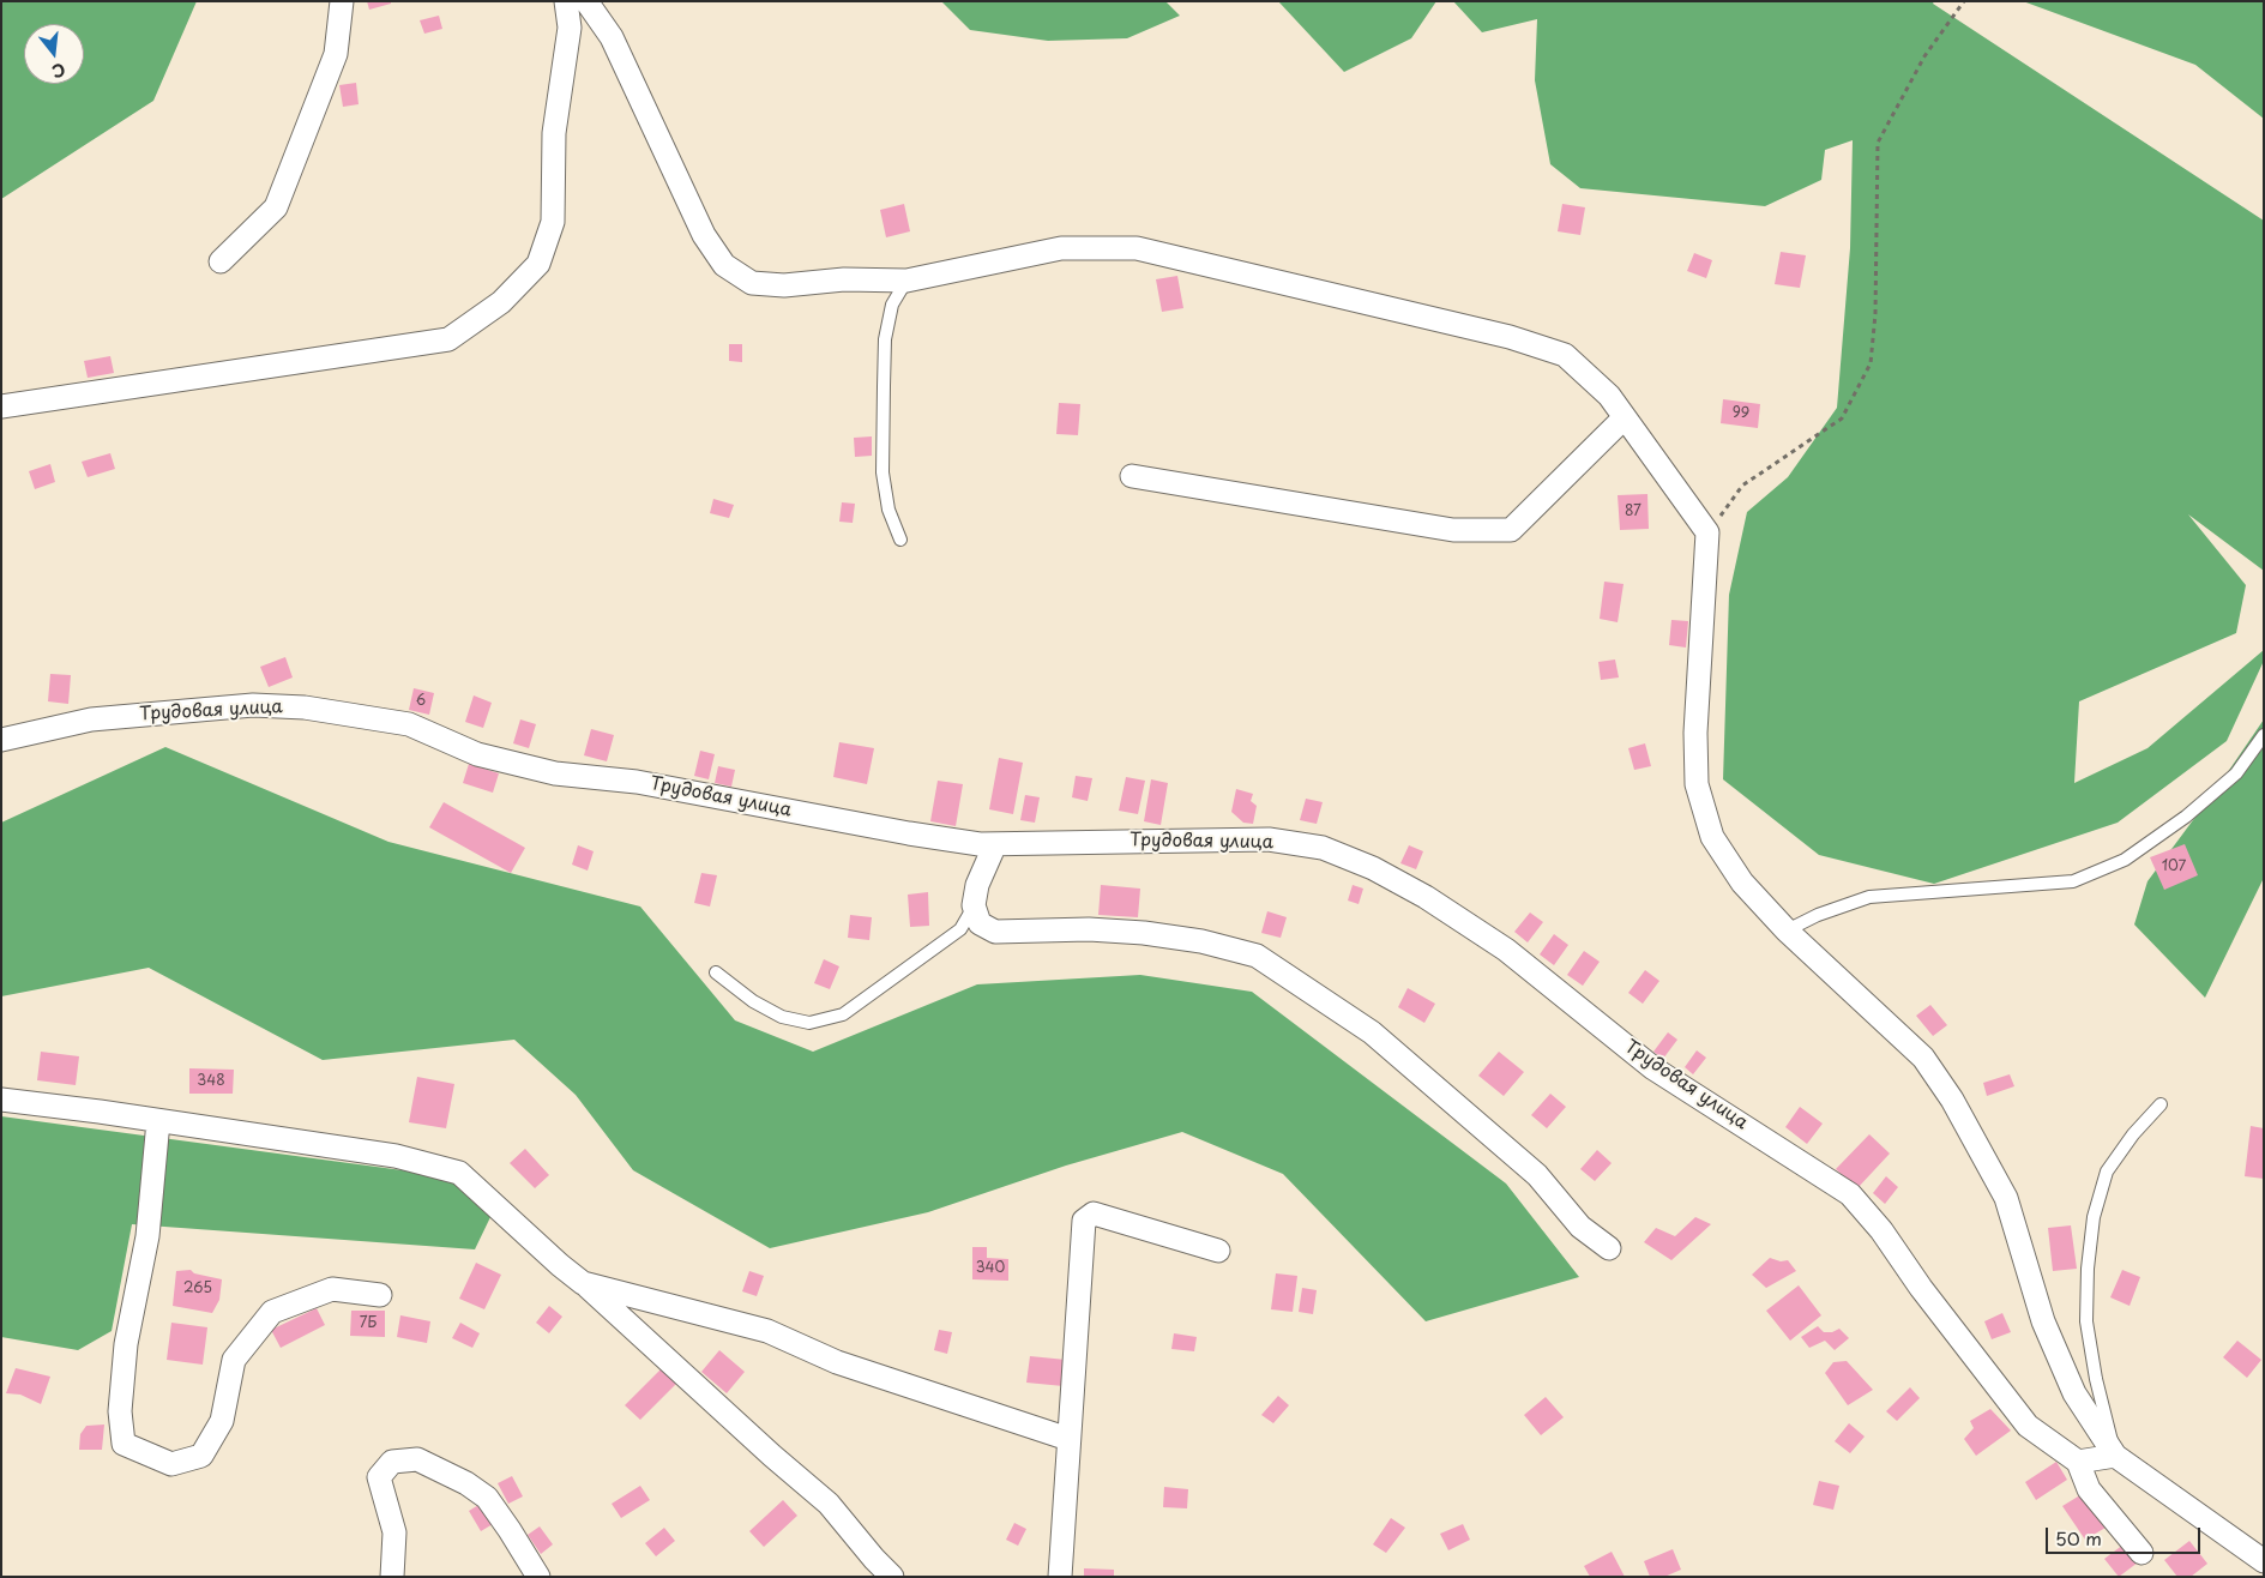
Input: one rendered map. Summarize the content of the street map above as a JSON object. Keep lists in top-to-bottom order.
{
  "streets": {
    "street": ["Трудовая улица"]
  },
  "house_numbers": [
    "99",
    "87",
    "6",
    "107",
    "348",
    "340",
    "265",
    "7Б"
  ],
  "scale_bar": "50 m",
  "north": "bottom"
}
